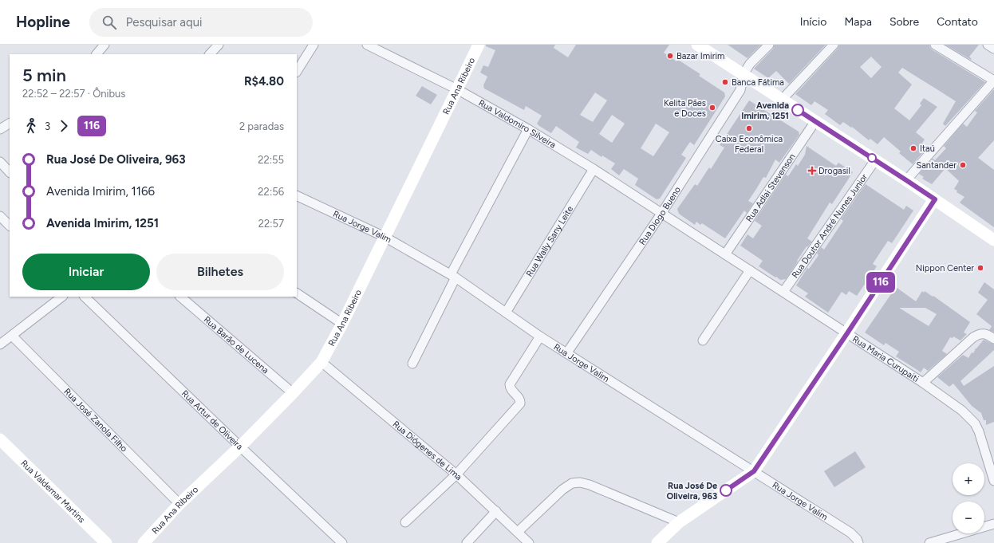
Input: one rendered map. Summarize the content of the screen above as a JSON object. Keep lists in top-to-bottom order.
{
  "streets": {
    "street": [
      "Rua Ana Ribeiro",
      "Rua Valdomiro Silveira",
      "Rua Adlai Stevenson",
      "Rua Diogo Bueno",
      "Rua Doutor André Nunes Junior",
      "Rua Jorge Valim",
      "Rua Wally Sany Leite",
      "Rua Barão de Lucena",
      "Rua Maria Curupaiti",
      "Rua José Zanola Filho",
      "Rua Artur de Oliveira",
      "Rua Diógenes de Lima",
      "Rua Valdemar Martins"
    ]
  },
  "crossings": [
    ["Rua Ana Ribeiro", "Rua Valdomiro Silveira"],
    ["Rua Ana Ribeiro", "Rua Jorge Valim"],
    ["Rua Ana Ribeiro", "Rua Barão de Lucena"],
    ["Rua Ana Ribeiro", "Rua José Zanola Filho"],
    ["Rua Ana Ribeiro", "Rua Artur de Oliveira"],
    ["Rua Ana Ribeiro", "Rua Diógenes de Lima"],
    ["Rua Valdomiro Silveira", "Rua Diogo Bueno"],
    ["Rua Valdomiro Silveira", "Rua Wally Sany Leite"],
    ["Rua Valdomiro Silveira", "Rua Maria Curupaiti"],
    ["Rua Adlai Stevenson", "Rua Maria Curupaiti"],
    ["Rua Diogo Bueno", "Rua Jorge Valim"],
    ["Rua Diogo Bueno", "Rua Maria Curupaiti"],
    ["Rua Doutor André Nunes Junior", "Rua Maria Curupaiti"],
    ["Rua Jorge Valim", "Rua Wally Sany Leite"]
  ],
  "places": {
    "other": [
      "Bazar Imirim",
      "Banca Fátima",
      "Kelita Pães e Doces",
      "Avenida Imirim, 1251",
      "Caixa Econômica Federal",
      "Itaú",
      "Santander",
      "Nippon Center",
      "Rua José De Oliveira, 963"
    ],
    "health": ["Drogasil"]
  },
  "lines": ["bus line 116"],
  "page": {
    "header": "Hopline",
    "search": "Pesquisar aqui",
    "nav": [
      "Início",
      "Mapa",
      "Sobre",
      "Contato"
    ],
    "on_map": "116",
    "heading": ["5 min", "22:52 – 22:57 · Ônibus", "R$4.80"],
    "legs": ["3", "116", "2 paradas"],
    "list": [
      {
        "name": "Rua José De Oliveira, 963",
        "value": "22:55"
      },
      {
        "name": "Avenida Imirim, 1166",
        "value": "22:56"
      },
      {
        "name": "Avenida Imirim, 1251",
        "value": "22:57"
      }
    ],
    "buttons": ["Iniciar", "Bilhetes"],
    "map_buttons": ["+", "−"]
  }
}
